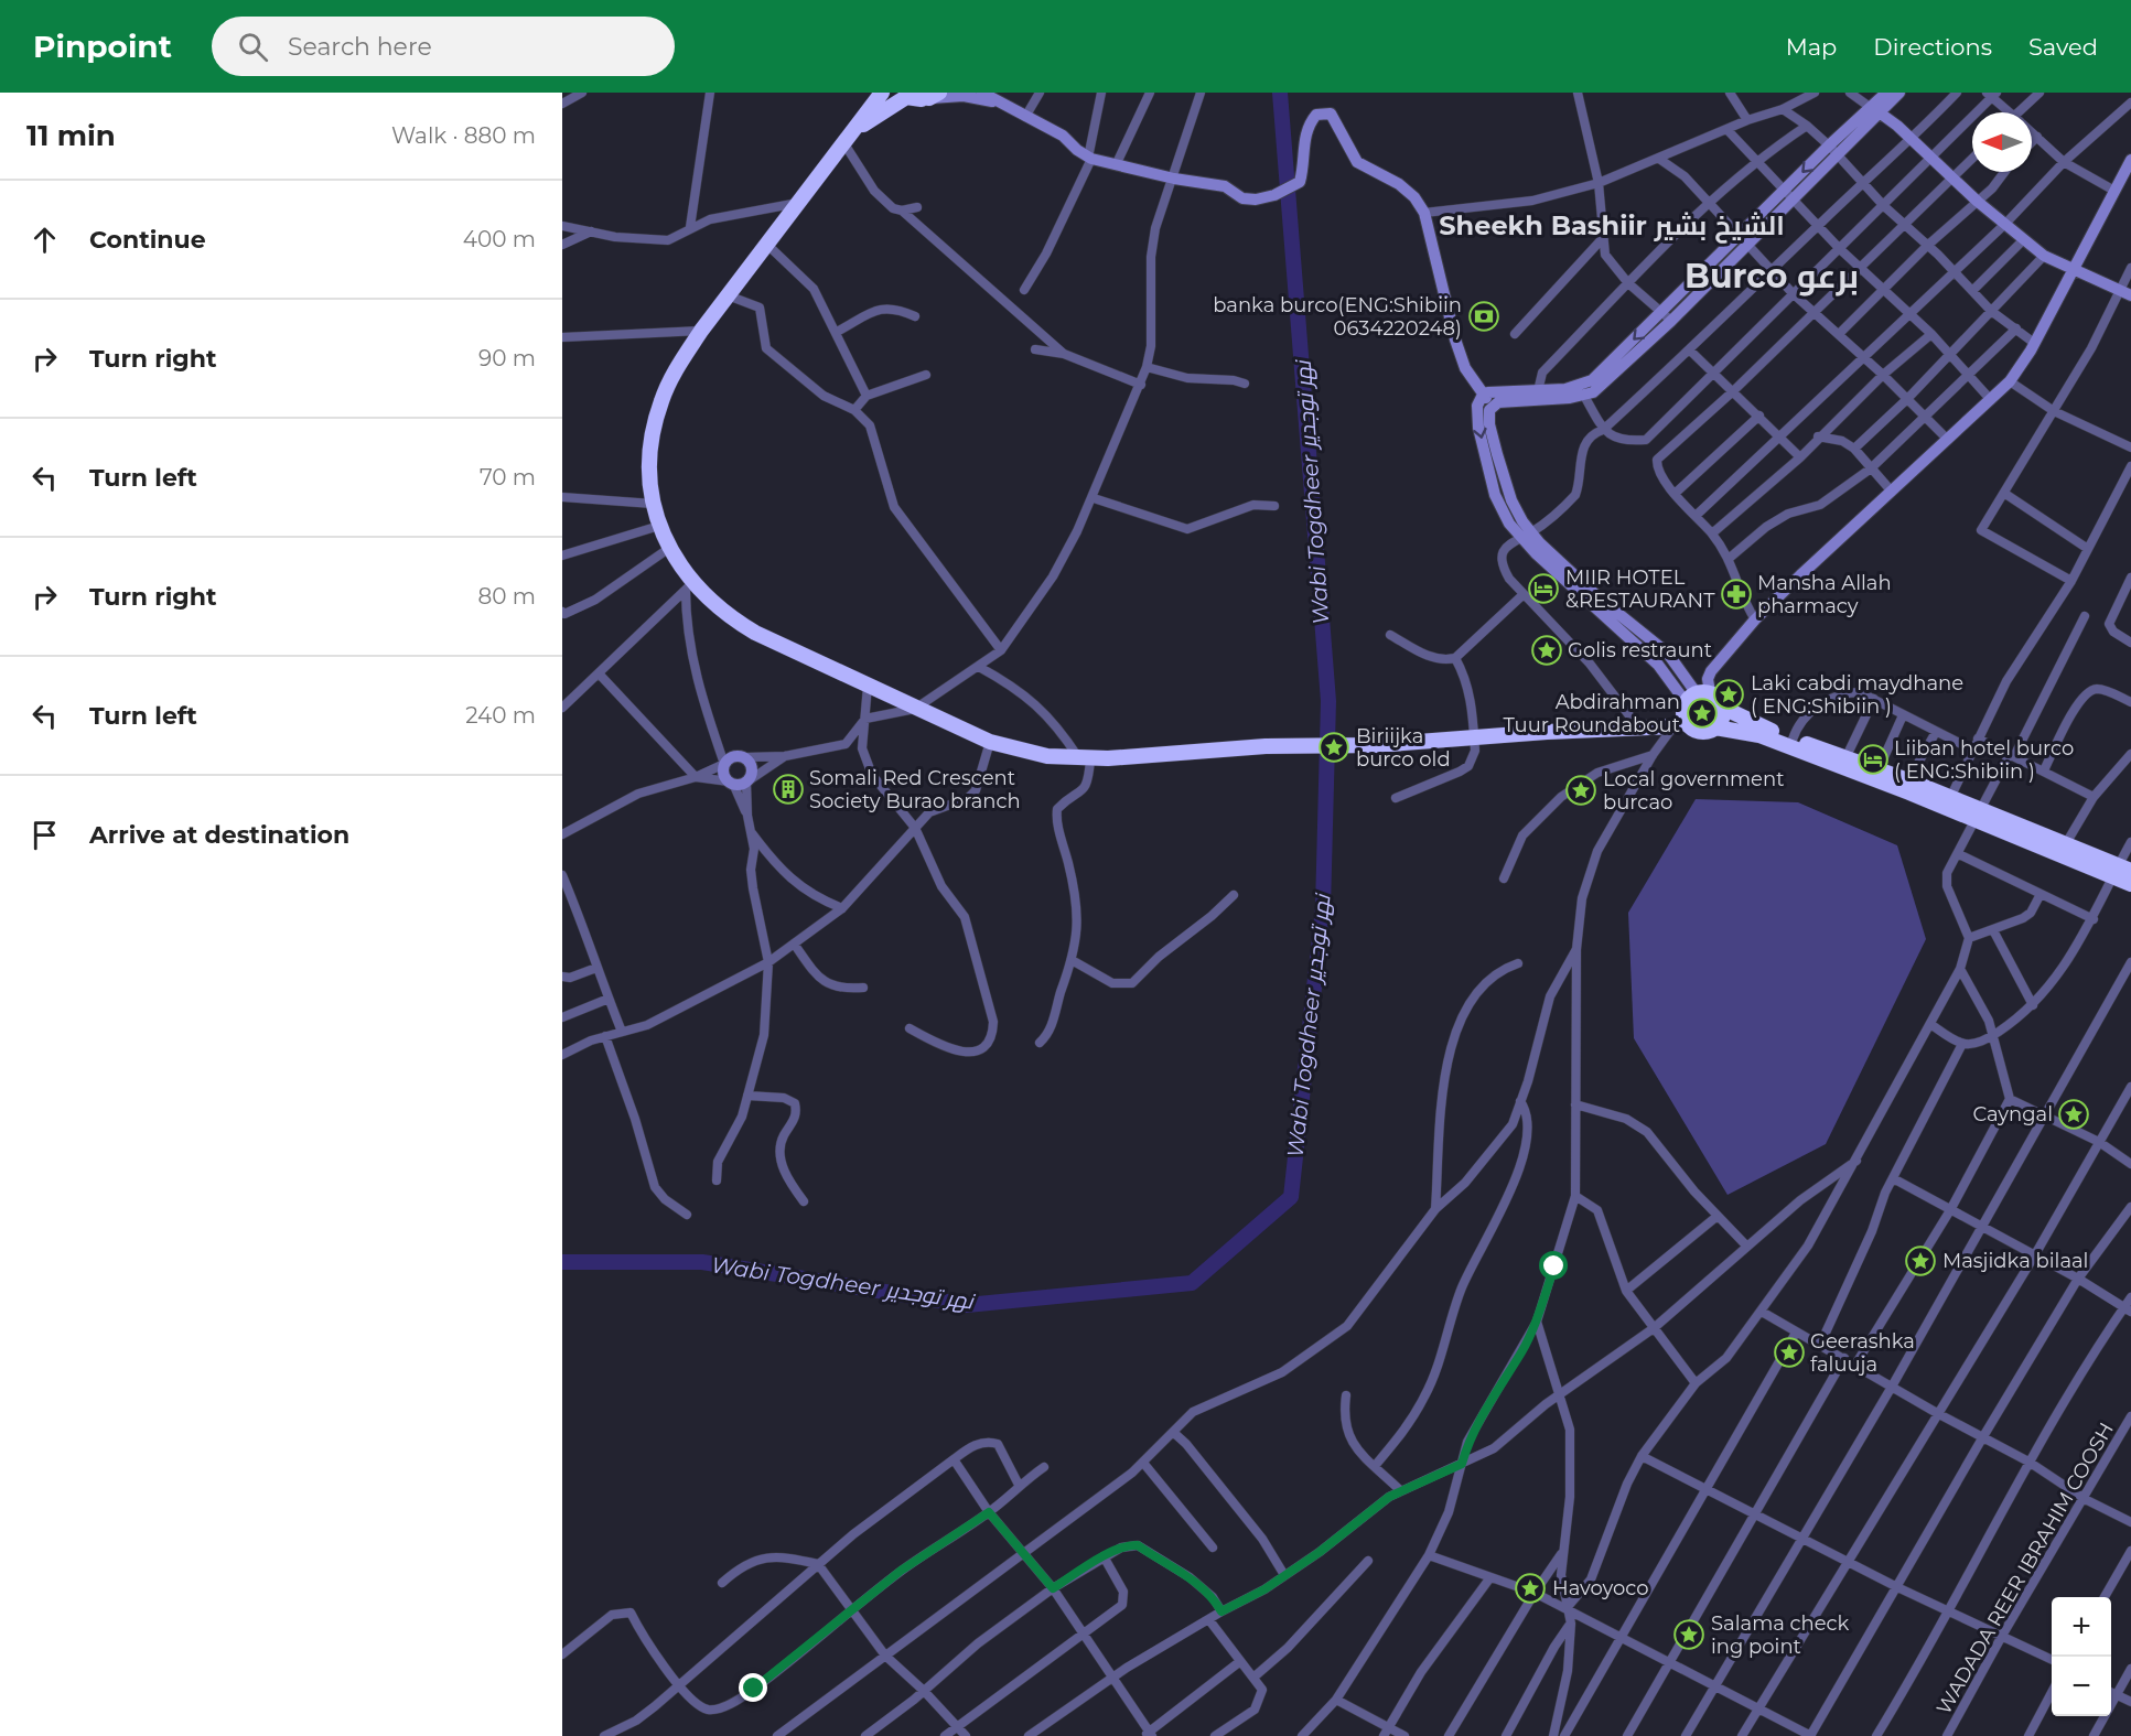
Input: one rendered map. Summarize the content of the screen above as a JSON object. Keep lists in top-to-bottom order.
{
  "streets": {
    "street": ["WADADA REER IBRAHIM COOSH"]
  },
  "districts": ["Sheekh Bashiir الشيخ بشير", "Burco برعو"],
  "water": ["Wabi Togdheer نهر توجدير"],
  "places": {
    "bank": ["banka burco(ENG:Shibiin 0634220248)"],
    "hotel": ["MIIR HOTEL &RESTAURANT", "Liiban hotel burco ( ENG:Shibiin )"],
    "pharmacy": ["Mansha Allah pharmacy"],
    "place": [
      "Golis restraunt",
      "Laki cabdi maydhane ( ENG:Shibiin )",
      "Abdirahman Tuur Roundabout",
      "Biriijka burco old",
      "Local government burcao",
      "Cayngal",
      "Masjidka bilaal",
      "Geerashka faluuja",
      "Havoyoco",
      "Salama check ing point"
    ],
    "building": ["Somali Red Crescent Society Burao branch"]
  },
  "north": "left",
  "page": {
    "header": "Pinpoint",
    "search": "Search here",
    "nav": ["Map", "Directions", "Saved"],
    "heading": ["11 min", "Walk · 880 m"],
    "list": [
      ["Continue", "400 m"],
      ["Turn right", "90 m"],
      ["Turn left", "70 m"],
      ["Turn right", "80 m"],
      ["Turn left", "240 m"],
      "Arrive at destination"
    ],
    "map_buttons": ["+", "−"]
  }
}
